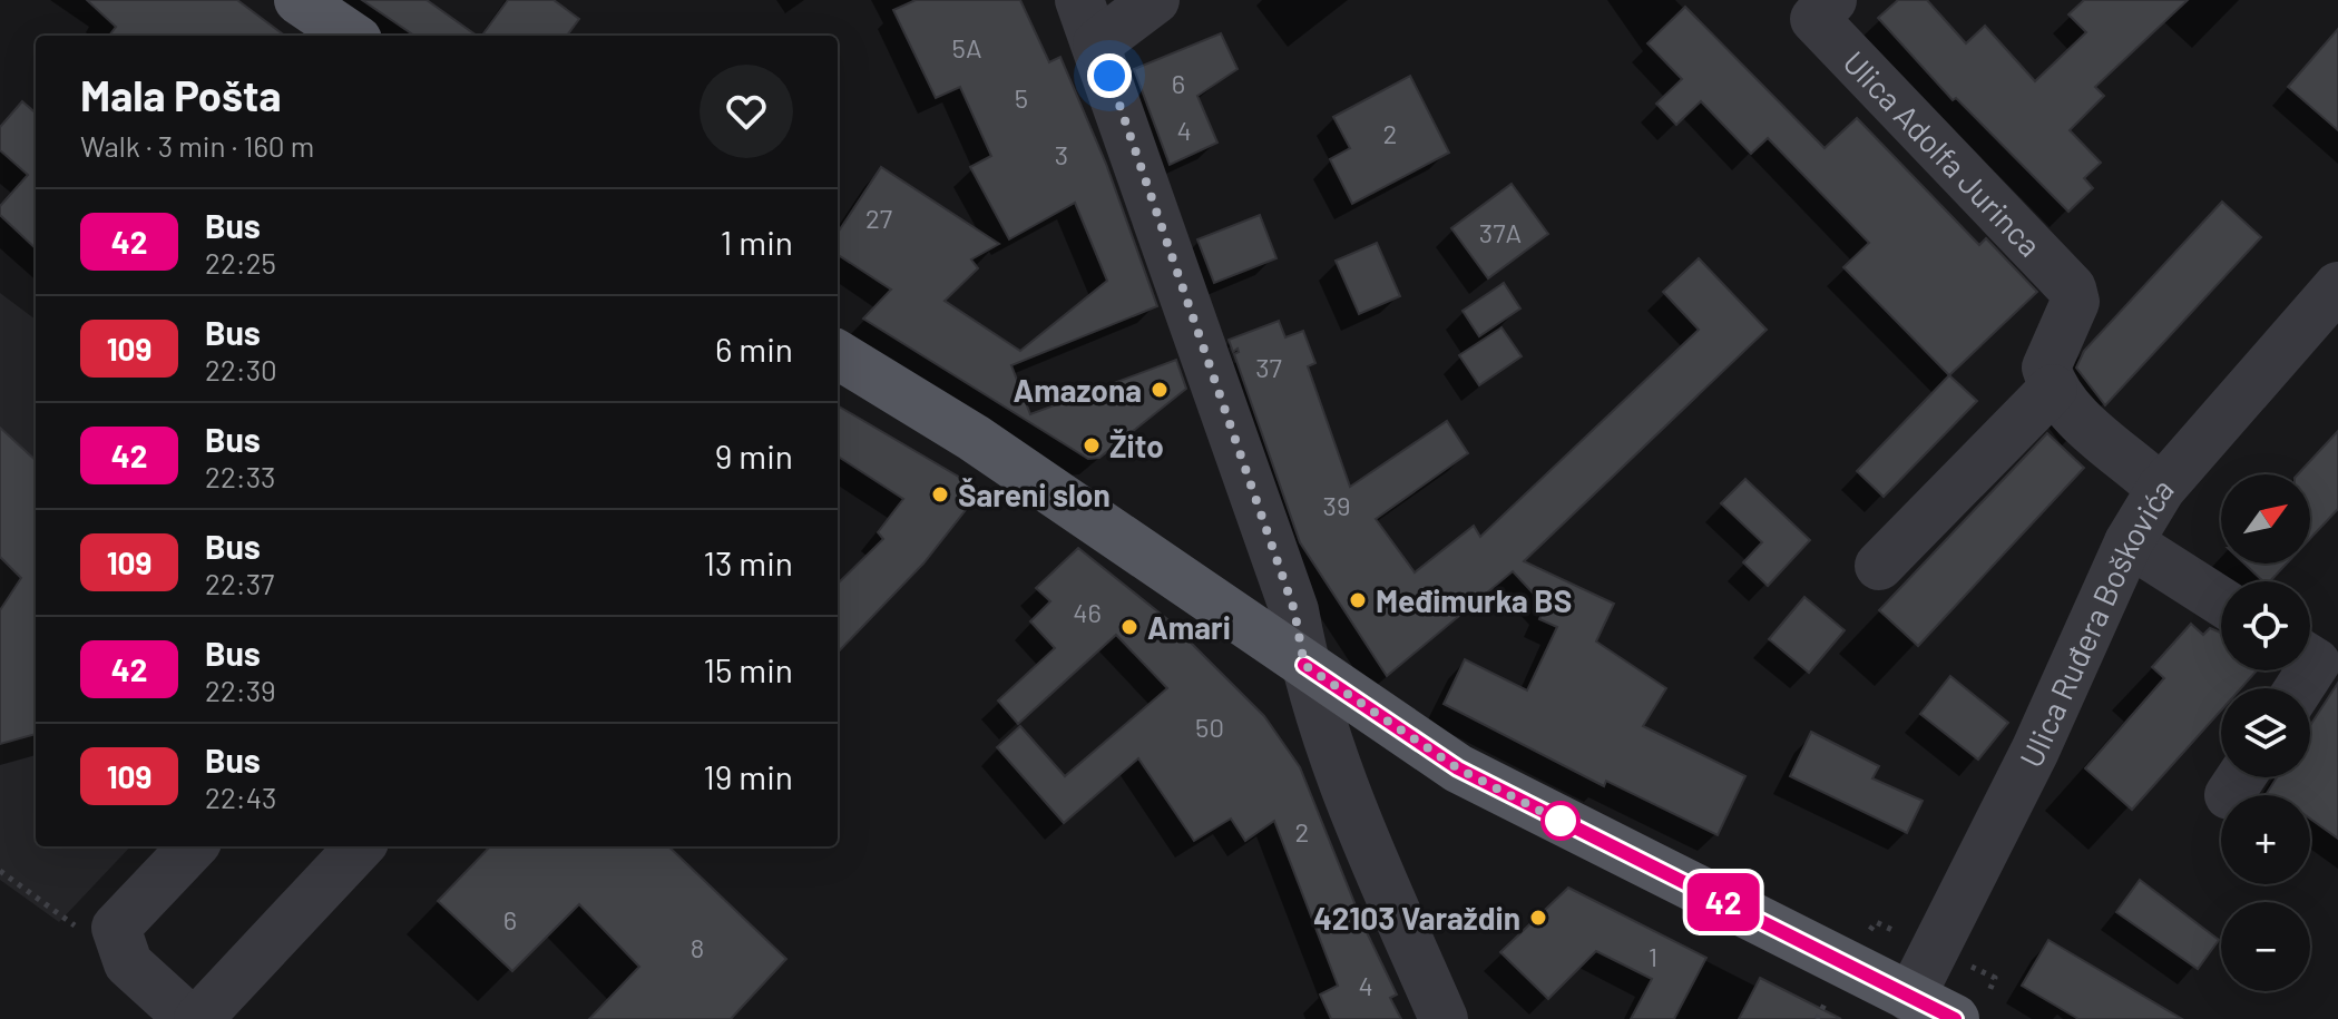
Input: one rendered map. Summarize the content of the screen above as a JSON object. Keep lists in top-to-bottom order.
{
  "streets": {
    "street": ["Ulica Adolfa Jurinca", "Ulica Ruđera Boškovića"]
  },
  "places": [
    "Amazona",
    "Žito",
    "Šareni slon",
    "Međimurka BS",
    "Amari",
    "42103 Varaždin"
  ],
  "lines": ["bus line 42"],
  "house_numbers": [
    "5A",
    "6",
    "5",
    "4",
    "2",
    "3",
    "27",
    "37A",
    "37",
    "39",
    "46",
    "50",
    "2",
    "6",
    "8",
    "1",
    "4"
  ],
  "north": "top right",
  "page": {
    "on_map": "42",
    "heading": ["Mala Pošta", "Walk · 3 min · 160 m"],
    "list": [
      {
        "mark": "42",
        "name": "Bus",
        "note": "22:25",
        "value": "1 min"
      },
      {
        "mark": "109",
        "name": "Bus",
        "note": "22:30",
        "value": "6 min"
      },
      {
        "mark": "42",
        "name": "Bus",
        "note": "22:33",
        "value": "9 min"
      },
      {
        "mark": "109",
        "name": "Bus",
        "note": "22:37",
        "value": "13 min"
      },
      {
        "mark": "42",
        "name": "Bus",
        "note": "22:39",
        "value": "15 min"
      },
      {
        "mark": "109",
        "name": "Bus",
        "note": "22:43",
        "value": "19 min"
      }
    ],
    "map_buttons": ["+", "−"]
  }
}
